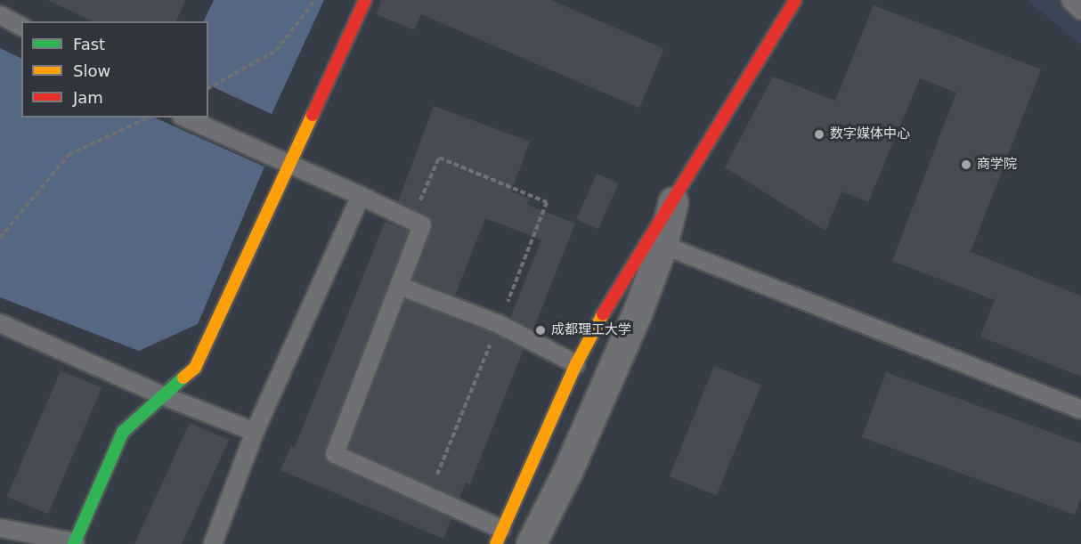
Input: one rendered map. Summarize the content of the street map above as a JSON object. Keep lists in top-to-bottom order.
{
  "places": ["数字媒体中心", "商学院", "成都理工大学"],
  "legend": ["Fast", "Slow", "Jam"]
}
